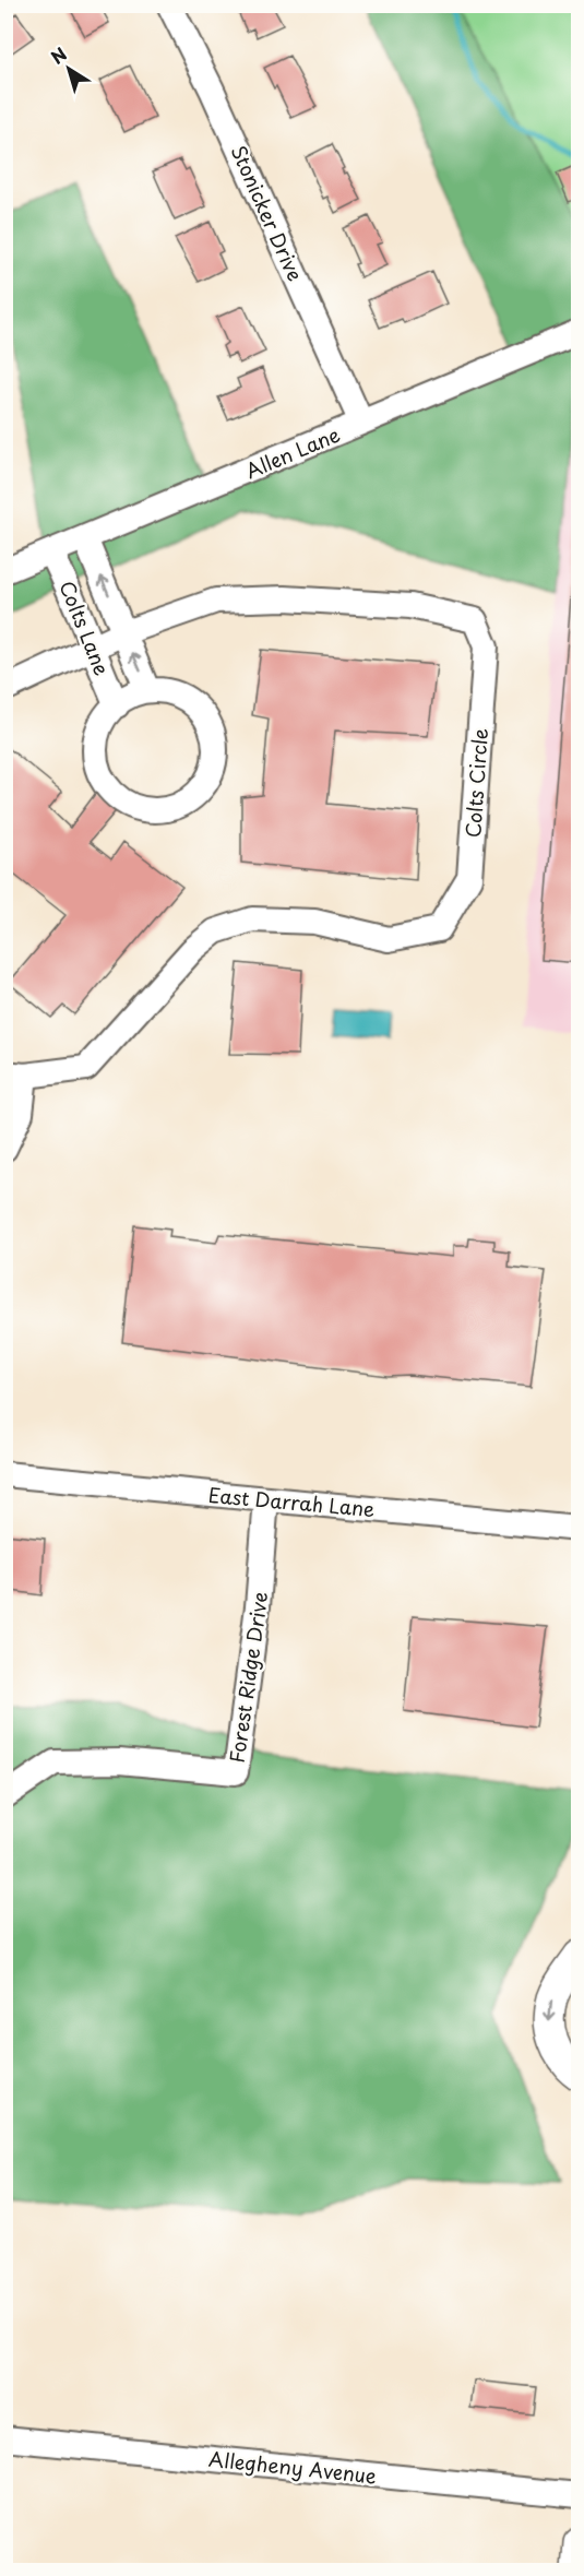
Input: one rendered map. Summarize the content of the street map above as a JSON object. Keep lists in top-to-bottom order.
{
  "streets": {
    "street": [
      "Stonicker Drive",
      "Allen Lane",
      "Colts Lane",
      "Colts Circle",
      "East Darrah Lane",
      "Forest Ridge Drive",
      "Allegheny Avenue"
    ]
  },
  "crossings": [
    ["Stonicker Drive", "Allen Lane"],
    ["Allen Lane", "Colts Lane"],
    ["Colts Lane", "Colts Circle"],
    ["East Darrah Lane", "Forest Ridge Drive"]
  ],
  "north": "top left"
}
